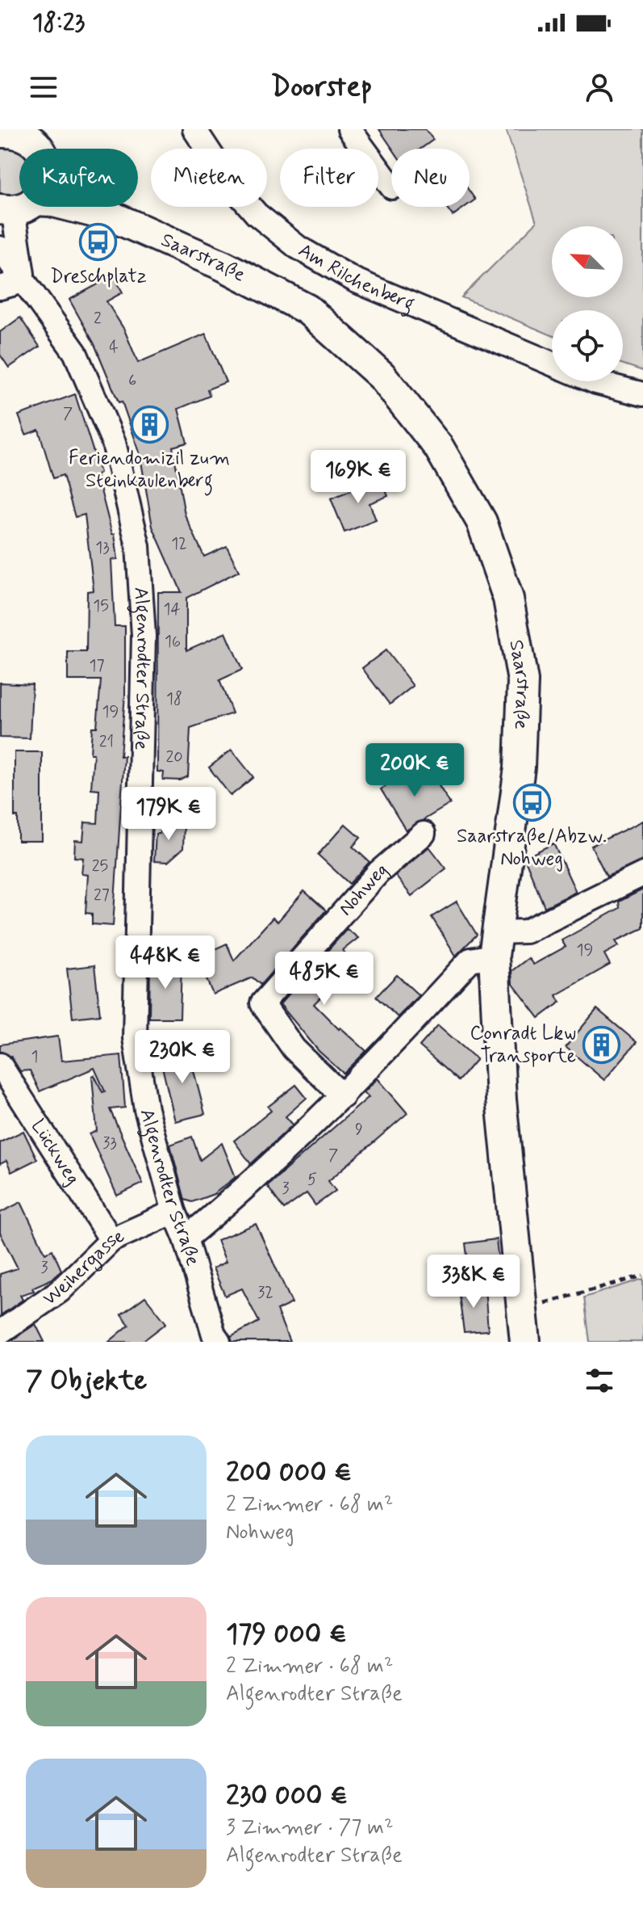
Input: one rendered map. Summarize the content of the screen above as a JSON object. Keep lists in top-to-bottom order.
{
  "streets": {
    "street": [
      "Saarstraße",
      "Am Rilchenberg",
      "Algenrodter Straße",
      "Nohweg",
      "Lückweg",
      "Weihergasse"
    ]
  },
  "crossings": [
    ["Saarstraße", "Algenrodter Straße"],
    ["Algenrodter Straße", "Weihergasse"],
    ["Lückweg", "Weihergasse"]
  ],
  "places": {
    "bus stop": ["Dreschplatz", "Saarstraße/Abzw. Nohweg"],
    "building": ["Feriendomizil zum Steinkaulenberg", "Conradt Lkw Transporte"]
  },
  "house_numbers": [
    "2",
    "4",
    "6",
    "7",
    "12",
    "13",
    "15",
    "14",
    "16",
    "17",
    "18",
    "19",
    "21",
    "20",
    "25",
    "27",
    "19",
    "1",
    "9",
    "33",
    "7",
    "5",
    "3",
    "3",
    "32"
  ],
  "north": "top left",
  "page": {
    "status": "18:23",
    "header": "Doorstep",
    "chip": [
      "Kaufen",
      "Mieten",
      "Filter",
      "Neu"
    ],
    "price": [
      "169K €",
      "200K €",
      "179K €",
      "448K €",
      "485K €",
      "230K €",
      "338K €"
    ],
    "heading": "7 Objekte",
    "list": [
      {
        "name": "200 000 €",
        "note": "2 Zimmer · 68 m² · Nohweg"
      },
      {
        "name": "179 000 €",
        "note": "2 Zimmer · 68 m² · Algenrodter Straße"
      },
      {
        "name": "230 000 €",
        "note": "3 Zimmer · 77 m² · Algenrodter Straße"
      }
    ]
  }
}
